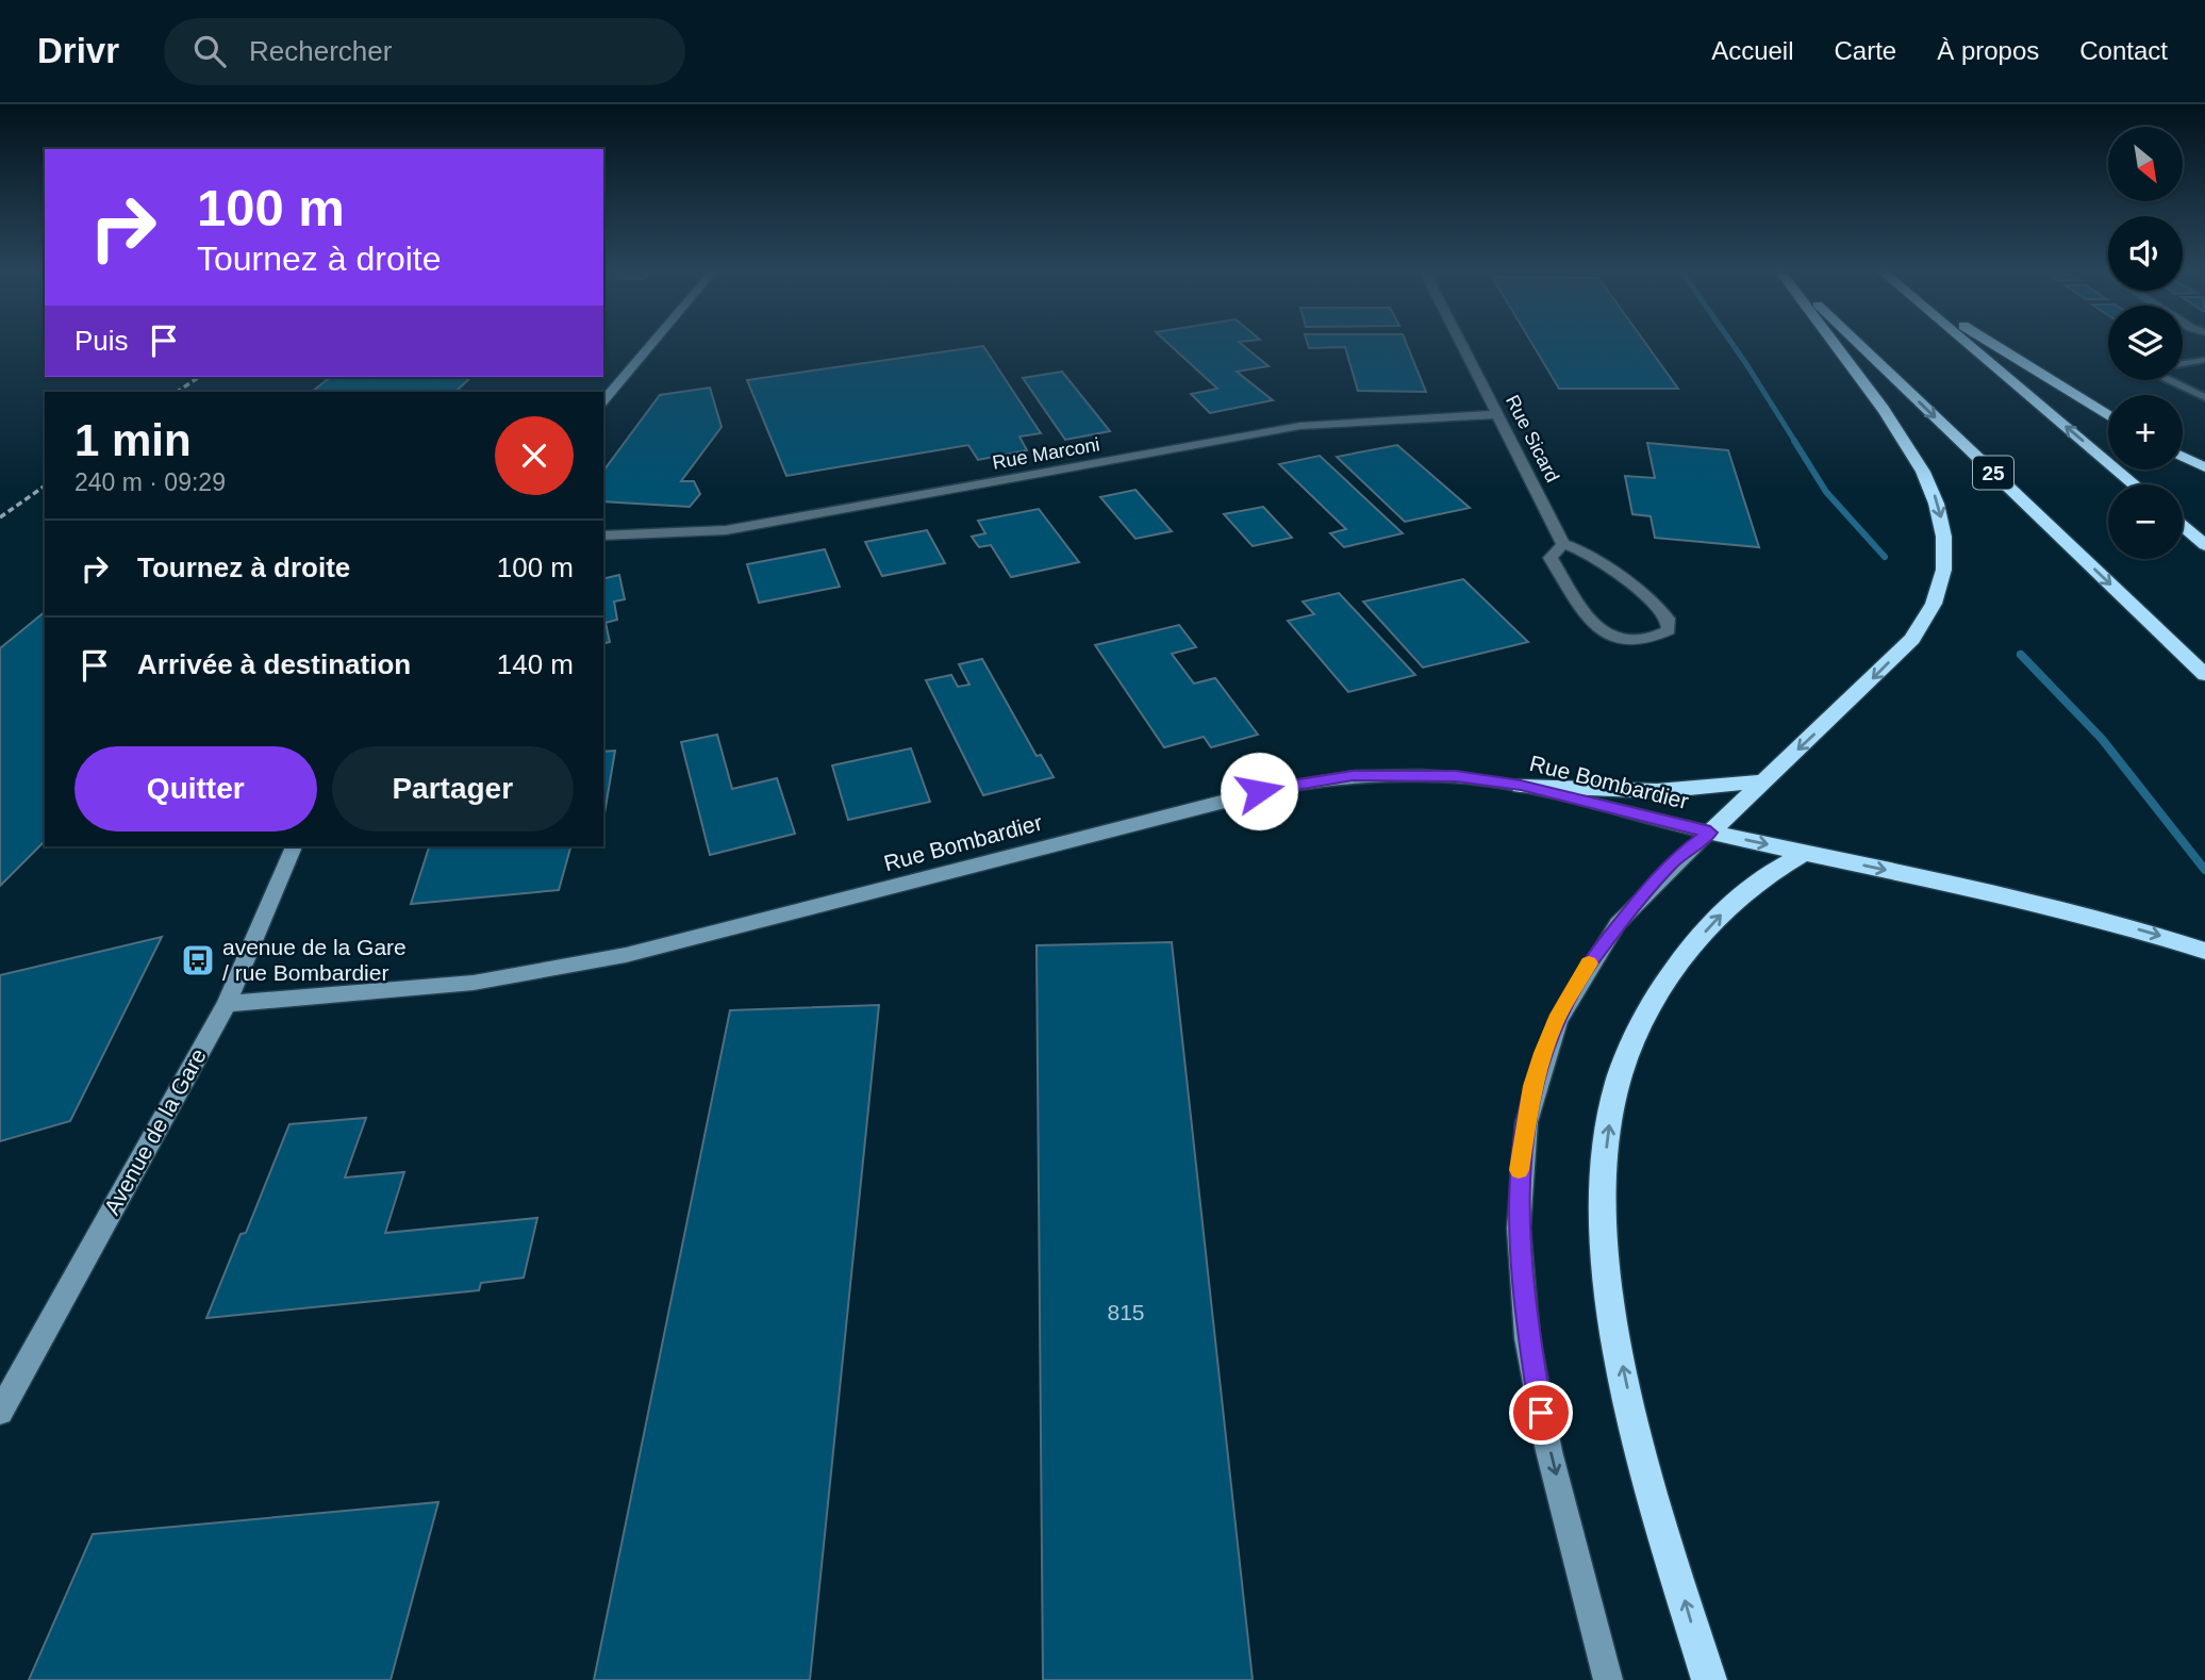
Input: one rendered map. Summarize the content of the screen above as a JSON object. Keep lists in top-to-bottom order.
{
  "streets": {
    "highway": ["25"],
    "street": [
      "Rue Sicard",
      "Rue Marconi",
      "Rue Bombardier",
      "Avenue de la Gare"
    ]
  },
  "crossings": [
    ["Rue Sicard", "Rue Marconi"],
    ["Rue Bombardier", "Avenue de la Gare"]
  ],
  "places": {
    "bus stop": ["avenue de la Gare / rue Bombardier"]
  },
  "house_numbers": ["815"],
  "north": "bottom right",
  "page": {
    "header": "Drivr",
    "search": "Rechercher",
    "nav": [
      "Accueil",
      "Carte",
      "À propos",
      "Contact"
    ],
    "map_buttons": ["+", "−"],
    "turn": ["100 m", "Tournez à droite"],
    "then": "Puis",
    "heading": ["1 min", "240 m · 09:29"],
    "list": [
      {
        "name": "Tournez à droite",
        "value": "100 m"
      },
      {
        "name": "Arrivée à destination",
        "value": "140 m"
      }
    ],
    "buttons": ["Quitter", "Partager"]
  }
}
